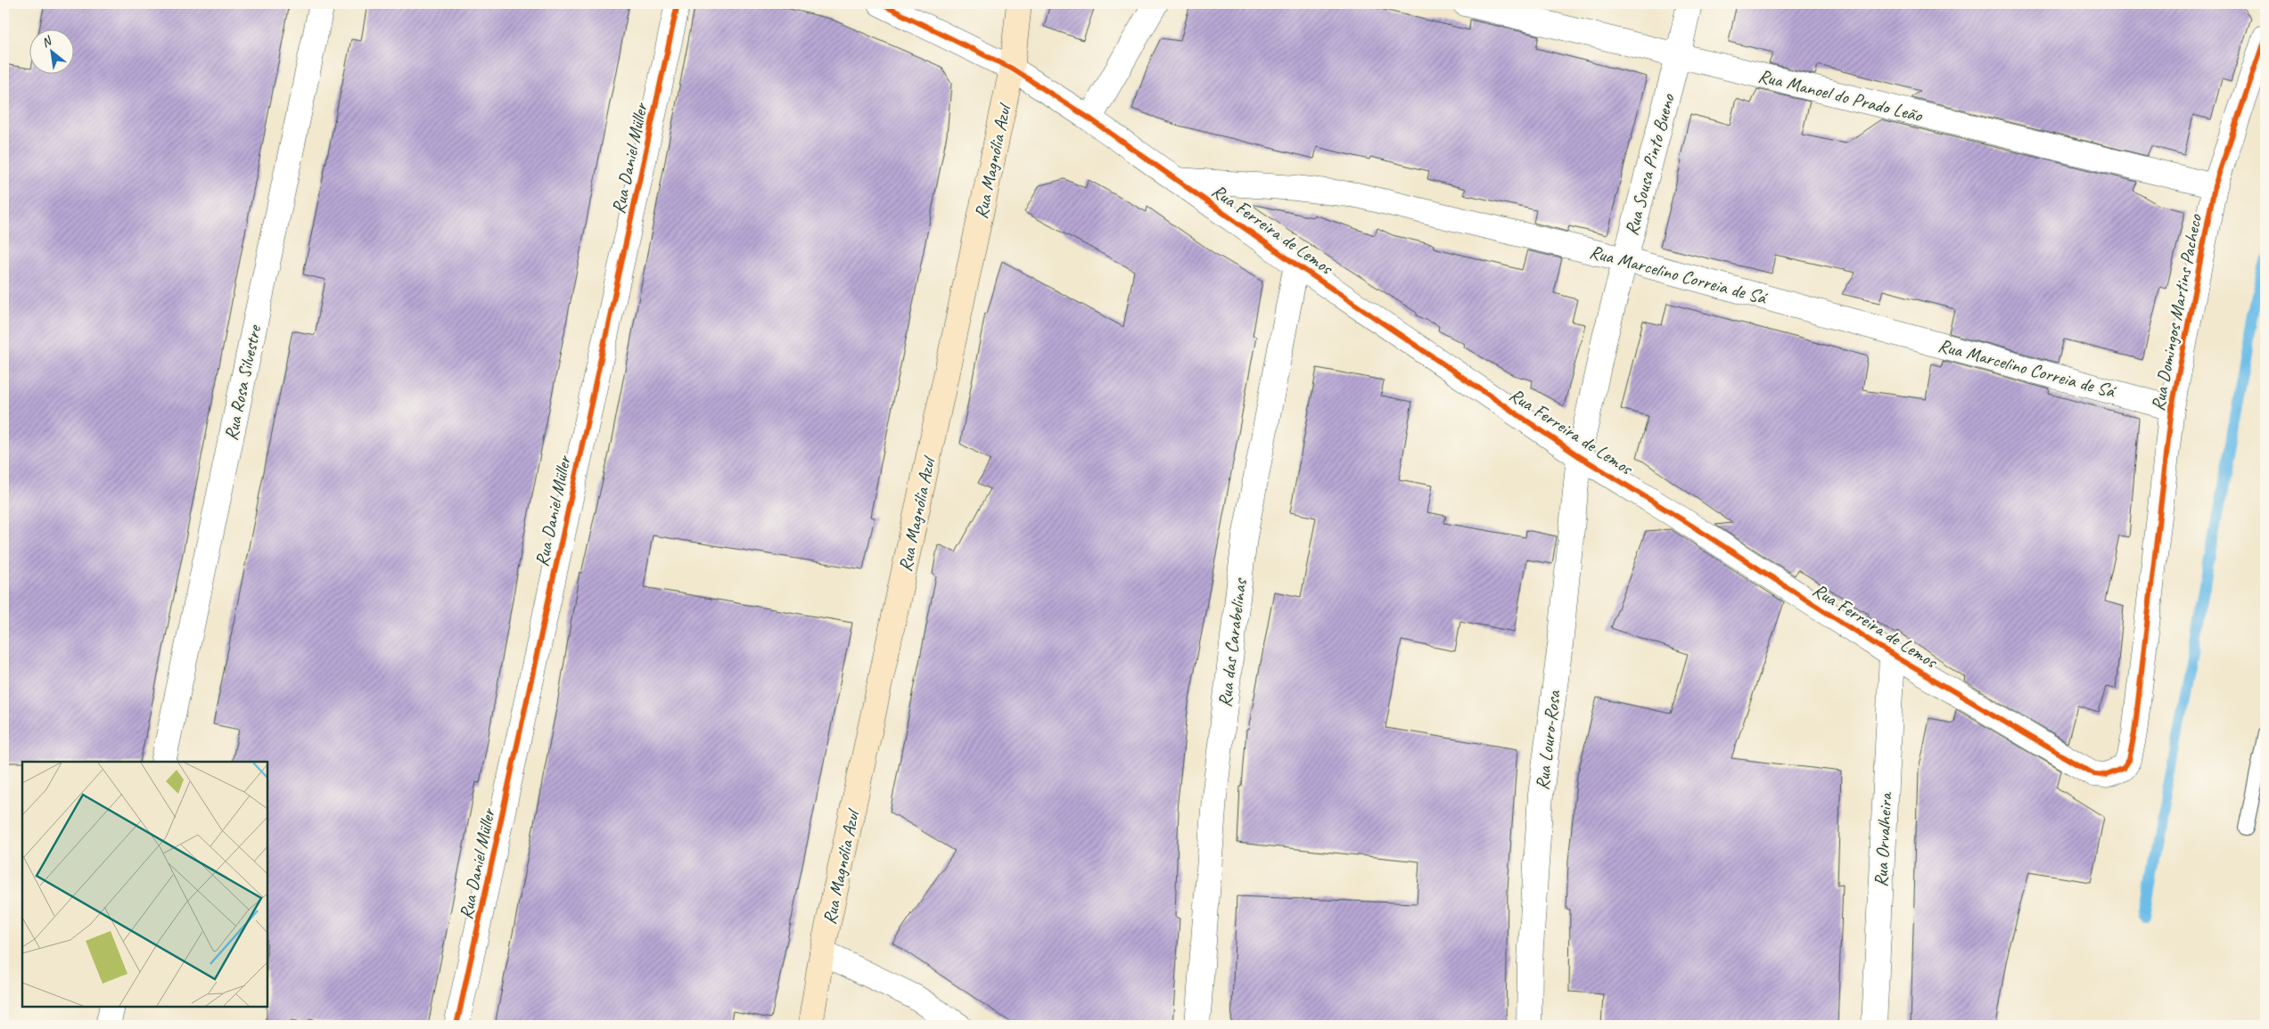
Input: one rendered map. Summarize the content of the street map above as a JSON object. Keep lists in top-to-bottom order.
{
  "streets": {
    "street": [
      "Rua Manoel do Prado Leão",
      "Rua Daniel Müller",
      "Rua Magnólia Azul",
      "Rua Sousa Pinto Bueno",
      "Rua Ferreira de Lemos",
      "Rua Marcelino Correia de Sá",
      "Rua Domingos Martins Pacheco",
      "Rua Rosa Silvestre",
      "Rua das Carabelinas",
      "Rua Louro-Rosa",
      "Rua Orvalheira"
    ]
  },
  "crossings": [
    ["Rua Manoel do Prado Leão", "Rua Sousa Pinto Bueno"],
    ["Rua Manoel do Prado Leão", "Rua Domingos Martins Pacheco"],
    ["Rua Magnólia Azul", "Rua Ferreira de Lemos"],
    ["Rua Sousa Pinto Bueno", "Rua Ferreira de Lemos"],
    ["Rua Sousa Pinto Bueno", "Rua Marcelino Correia de Sá"],
    ["Rua Sousa Pinto Bueno", "Rua Louro-Rosa"],
    ["Rua Ferreira de Lemos", "Rua Marcelino Correia de Sá"],
    ["Rua Ferreira de Lemos", "Rua Domingos Martins Pacheco"],
    ["Rua Ferreira de Lemos", "Rua das Carabelinas"],
    ["Rua Ferreira de Lemos", "Rua Louro-Rosa"],
    ["Rua Ferreira de Lemos", "Rua Orvalheira"],
    ["Rua Marcelino Correia de Sá", "Rua Domingos Martins Pacheco"]
  ],
  "north": "top left"
}
